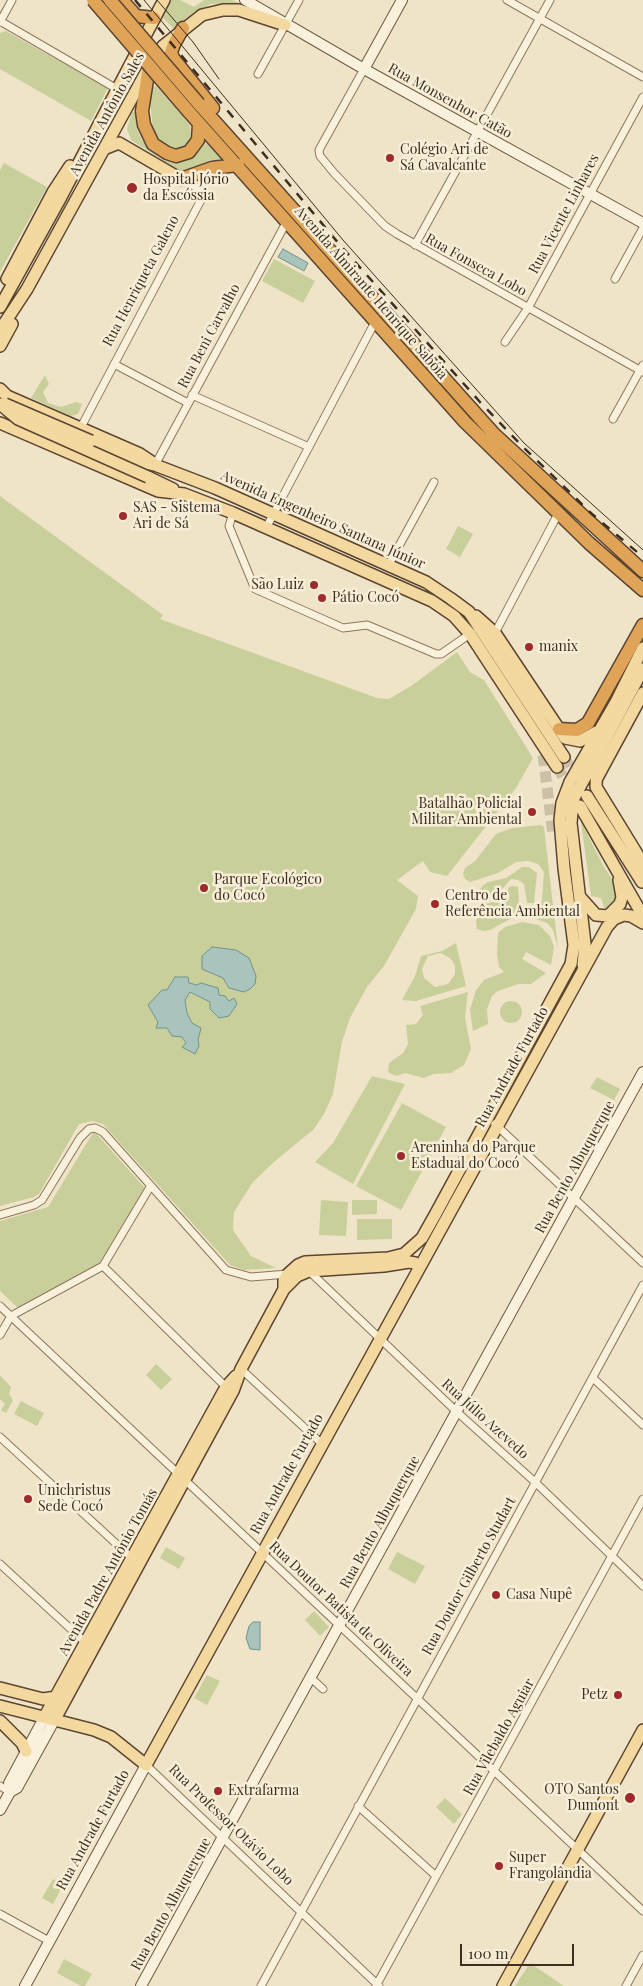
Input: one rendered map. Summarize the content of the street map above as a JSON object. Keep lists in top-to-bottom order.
{
  "streets": {
    "highway": ["Avenida Almirante Henrique Sabóia"],
    "main road": [
      "Avenida Antônio Sales",
      "Rua Henriqueta Galeno",
      "Avenida Engenheiro Santana Júnior",
      "Rua Andrade Furtado",
      "Avenida Padre Antônio Tomás",
      "Rua Professor Otávio Lobo"
    ],
    "street": [
      "Rua Monsenhor Catão",
      "Rua Vicente Linhares",
      "Rua Fonseca Lobo",
      "Rua Beni Carvalho",
      "Rua Bento Albuquerque",
      "Rua Júlio Azevedo",
      "Rua Doutor Gilberto Studart",
      "Rua Doutor Batista de Oliveira",
      "Rua Vilebaldo Aguiar"
    ]
  },
  "crossings": [
    ["Rua Monsenhor Catão", "Avenida Antônio Sales"],
    ["Rua Monsenhor Catão", "Rua Vicente Linhares"],
    ["Rua Monsenhor Catão", "Rua Fonseca Lobo"],
    ["Avenida Antônio Sales", "Rua Henriqueta Galeno"],
    ["Rua Vicente Linhares", "Rua Fonseca Lobo"],
    ["Avenida Almirante Henrique Sabóia", "Rua Beni Carvalho"],
    ["Rua Beni Carvalho", "Avenida Engenheiro Santana Júnior"],
    ["Rua Andrade Furtado", "Rua Júlio Azevedo"],
    ["Rua Andrade Furtado", "Avenida Padre Antônio Tomás"],
    ["Rua Andrade Furtado", "Rua Doutor Batista de Oliveira"],
    ["Rua Andrade Furtado", "Rua Professor Otávio Lobo"],
    ["Rua Bento Albuquerque", "Rua Júlio Azevedo"],
    ["Rua Bento Albuquerque", "Rua Doutor Batista de Oliveira"],
    ["Rua Bento Albuquerque", "Rua Professor Otávio Lobo"],
    ["Rua Júlio Azevedo", "Avenida Padre Antônio Tomás"],
    ["Rua Júlio Azevedo", "Rua Doutor Gilberto Studart"],
    ["Rua Júlio Azevedo", "Rua Vilebaldo Aguiar"],
    ["Avenida Padre Antônio Tomás", "Rua Doutor Batista de Oliveira"],
    ["Avenida Padre Antônio Tomás", "Rua Professor Otávio Lobo"],
    ["Rua Doutor Gilberto Studart", "Rua Doutor Batista de Oliveira"],
    ["Rua Doutor Gilberto Studart", "Rua Professor Otávio Lobo"],
    ["Rua Doutor Batista de Oliveira", "Rua Vilebaldo Aguiar"],
    ["Rua Vilebaldo Aguiar", "Rua Professor Otávio Lobo"]
  ],
  "places": [
    "Colégio Ari de Sá Cavalcante",
    "Hospital Jório da Escóssia",
    "SAS - Sistema Ari de Sá",
    "São Luiz",
    "Pátio Cocó",
    "manix",
    "Batalhão Policial Militar Ambiental",
    "Parque Ecológico do Cocó",
    "Centro de Referência Ambiental",
    "Areninha do Parque Estadual do Cocó",
    "Unichristus Sede Cocó",
    "Casa Nupê",
    "Petz",
    "Extrafarma",
    "OTO Santos Dumont",
    "Super Frangolândia"
  ],
  "scale_bar": "100 m"
}
